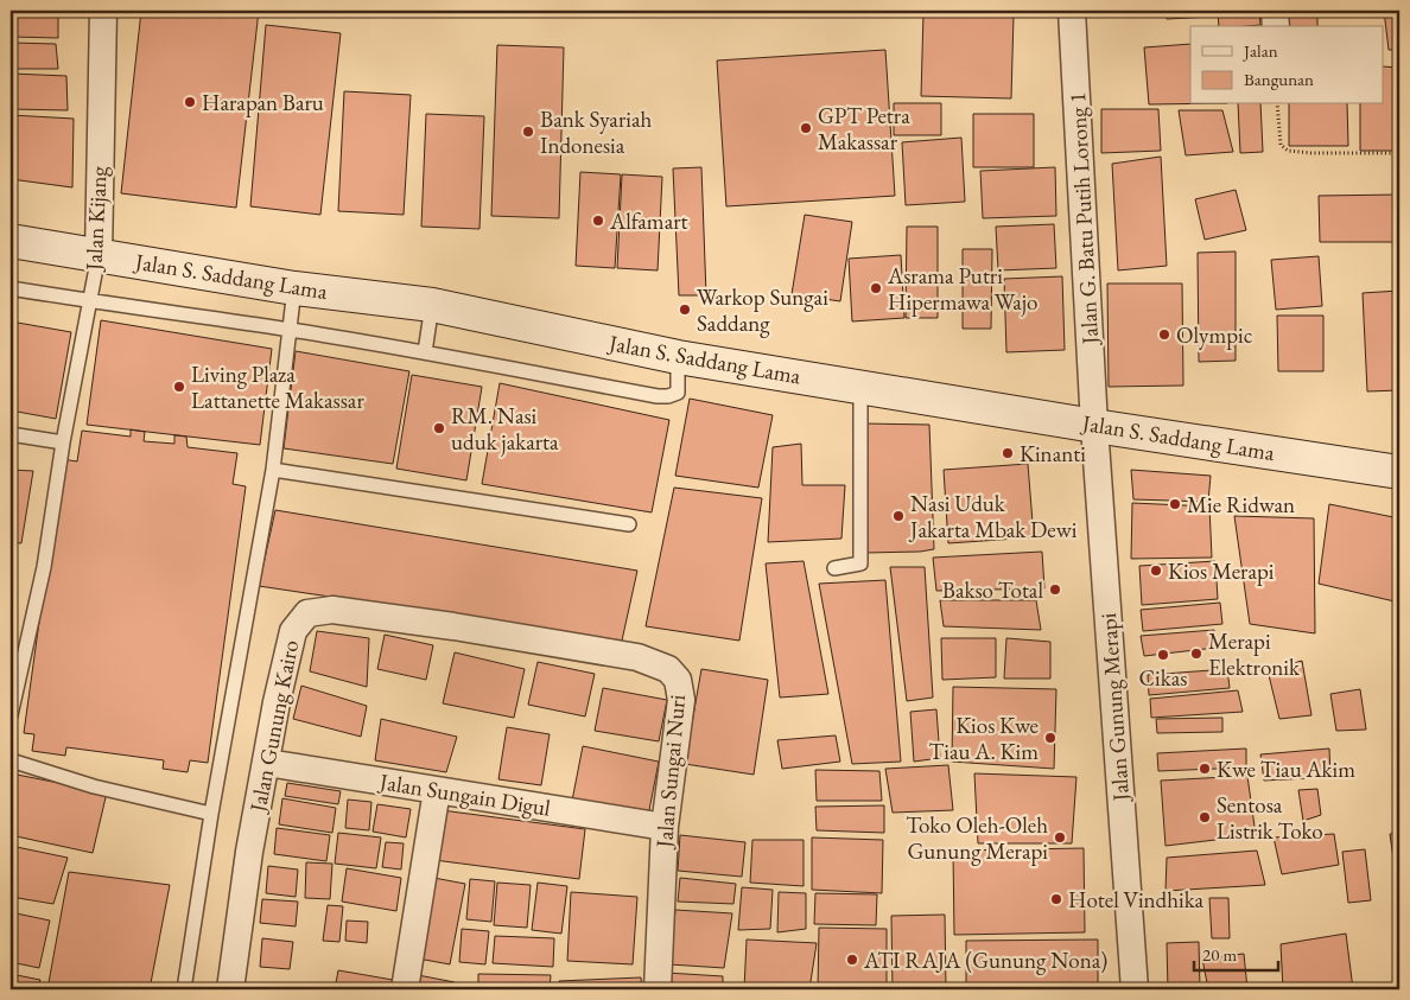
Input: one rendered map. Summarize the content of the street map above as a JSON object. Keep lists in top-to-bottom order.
{
  "streets": {
    "main road": ["Jalan S. Saddang Lama"],
    "street": [
      "Jalan Kijang",
      "Jalan G. Batu Putih Lorong 1",
      "Jalan Gunung Merapi",
      "Jalan Gunung Kairo",
      "Jalan Sungai Nuri",
      "Jalan Sungain Digul"
    ]
  },
  "crossings": [
    ["Jalan Kijang", "Jalan S. Saddang Lama"],
    ["Jalan G. Batu Putih Lorong 1", "Jalan S. Saddang Lama"],
    ["Jalan G. Batu Putih Lorong 1", "Jalan Gunung Merapi"],
    ["Jalan S. Saddang Lama", "Jalan Gunung Merapi"],
    ["Jalan Gunung Kairo", "Jalan Sungai Nuri"],
    ["Jalan Gunung Kairo", "Jalan Sungain Digul"],
    ["Jalan Sungai Nuri", "Jalan Sungain Digul"]
  ],
  "places": [
    "Harapan Baru",
    "GPT Petra Makassar",
    "Bank Syariah Indonesia",
    "Alfamart",
    "Asrama Putri Hipermawa Wajo",
    "Warkop Sungai Saddang",
    "Olympic",
    "Living Plaza Lattanette Makassar",
    "RM. Nasi uduk jakarta",
    "Kinanti",
    "Mie Ridwan",
    "Nasi Uduk Jakarta Mbak Dewi",
    "Kios Merapi",
    "Bakso Total",
    "Merapi Elektronik",
    "Cikas",
    "Kios Kwe Tiau A. Kim",
    "Kwe Tiau Akim",
    "Sentosa Listrik Toko",
    "Toko Oleh-Oleh Gunung Merapi",
    "Hotel Vindhika",
    "ATI RAJA (Gunung Nona)"
  ],
  "legend": ["Jalan", "Bangunan"],
  "scale_bar": "20 m"
}
